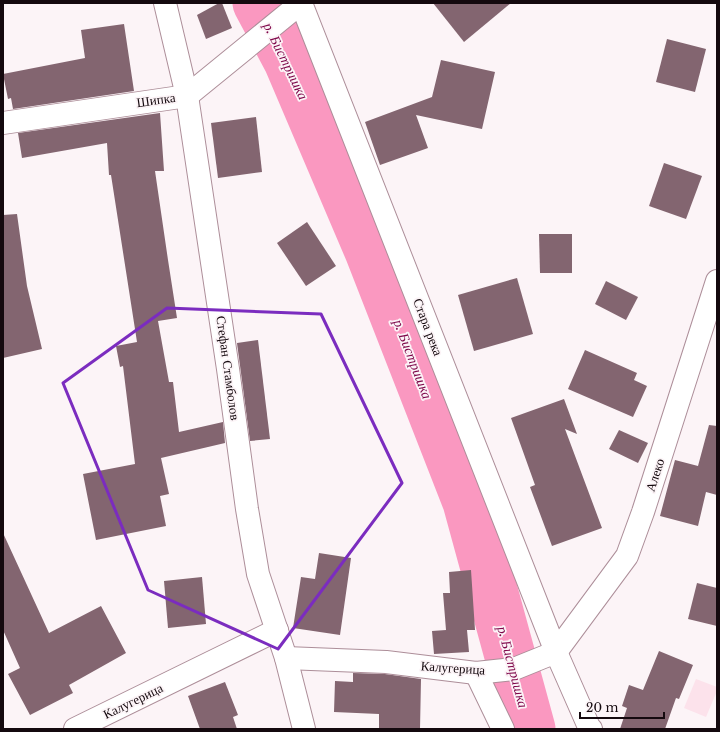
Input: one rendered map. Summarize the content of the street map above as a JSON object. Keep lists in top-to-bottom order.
{
  "streets": {
    "street": [
      "Шипка",
      "Стара река",
      "Стефан Стамболов",
      "Алеко",
      "Калугерица"
    ]
  },
  "crossings": [
    ["Шипка", "Стара река"],
    ["Шипка", "Стефан Стамболов"],
    ["Стара река", "Алеко"],
    ["Стара река", "Калугерица"],
    ["Стефан Стамболов", "Калугерица"],
    ["Алеко", "Калугерица"]
  ],
  "water": ["р. Бистришка"],
  "scale_bar": "20 m"
}
